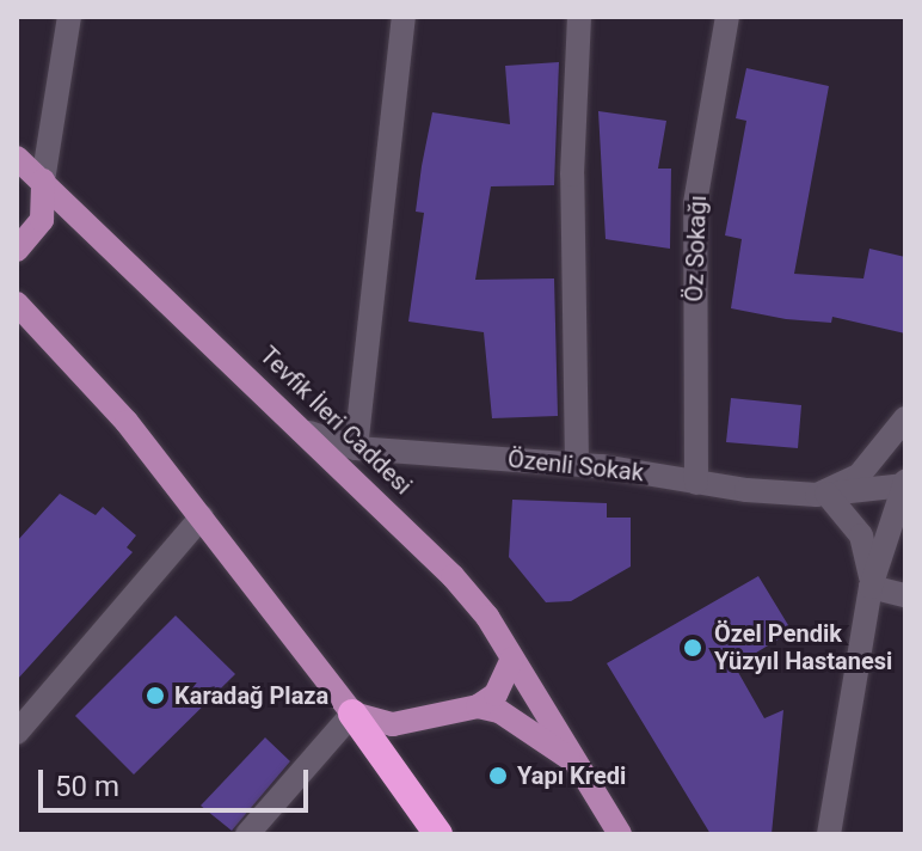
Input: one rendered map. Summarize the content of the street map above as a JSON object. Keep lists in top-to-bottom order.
{
  "streets": {
    "main road": ["Tevfik İleri Caddesi"],
    "street": ["Öz Sokağı", "Özenli Sokak"]
  },
  "crossings": [
    ["Öz Sokağı", "Özenli Sokak"],
    ["Tevfik İleri Caddesi", "Özenli Sokak"]
  ],
  "places": ["Özel Pendik Yüzyıl Hastanesi", "Karadağ Plaza", "Yapı Kredi"],
  "scale_bar": "50 m"
}
